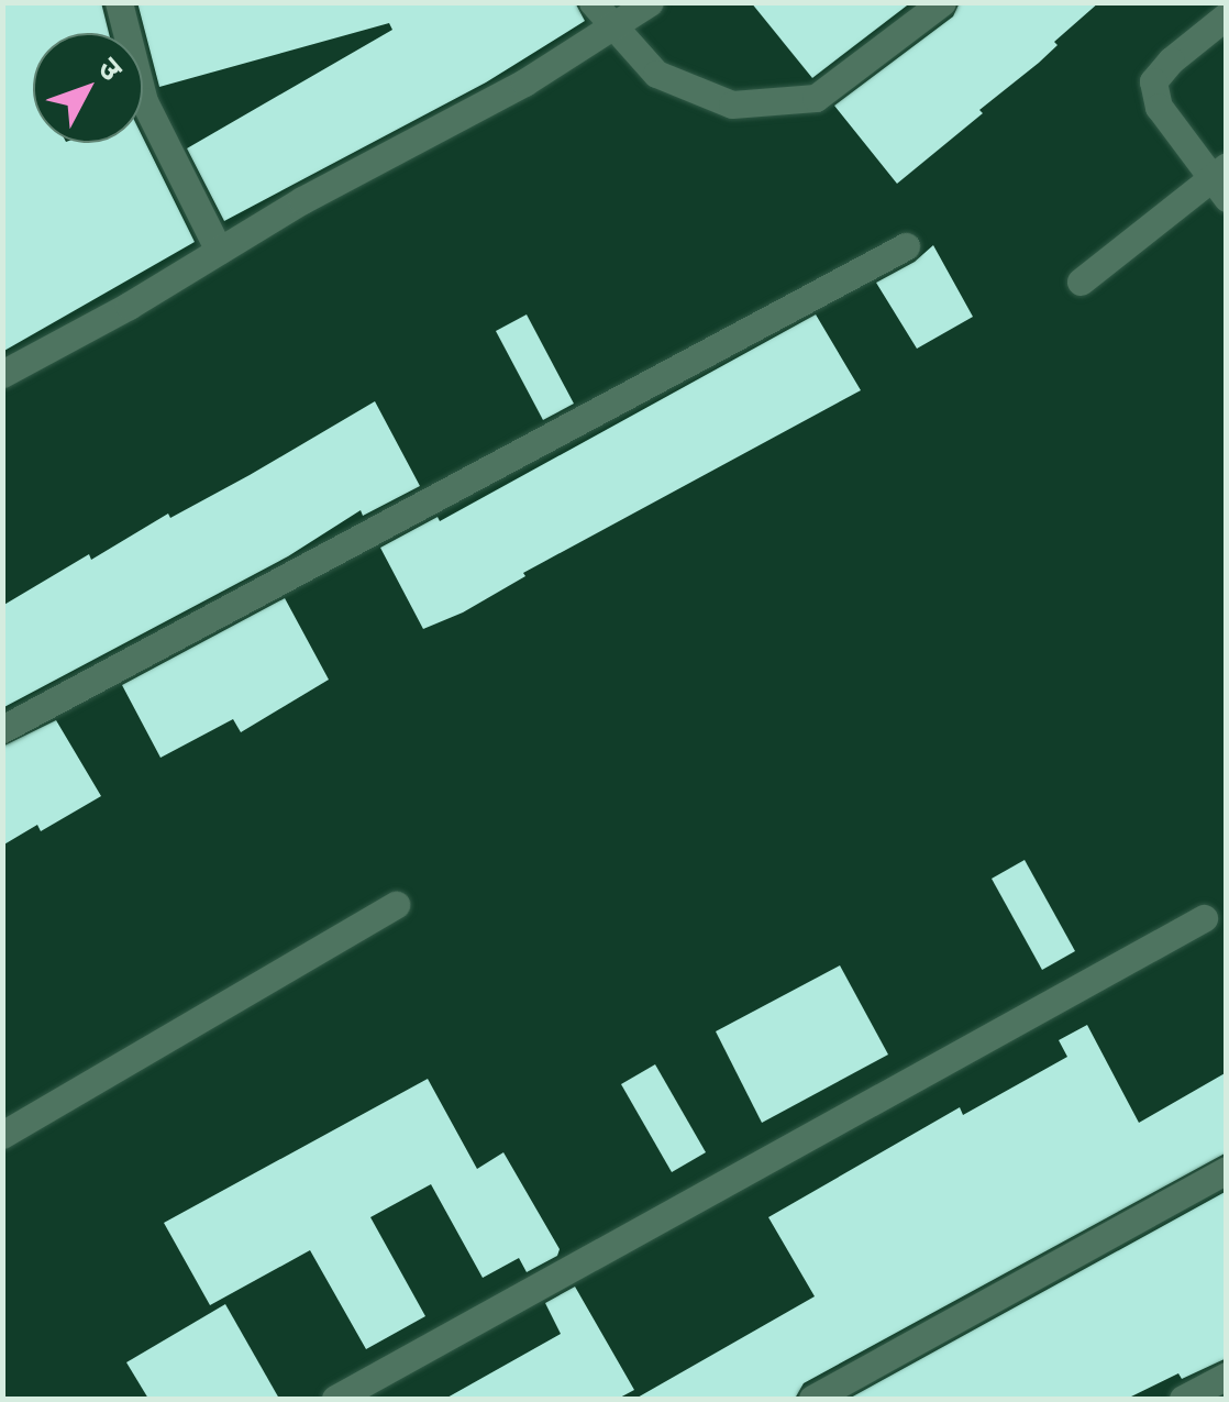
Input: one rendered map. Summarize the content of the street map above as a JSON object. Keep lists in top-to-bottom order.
{
  "north": "top right"
}
